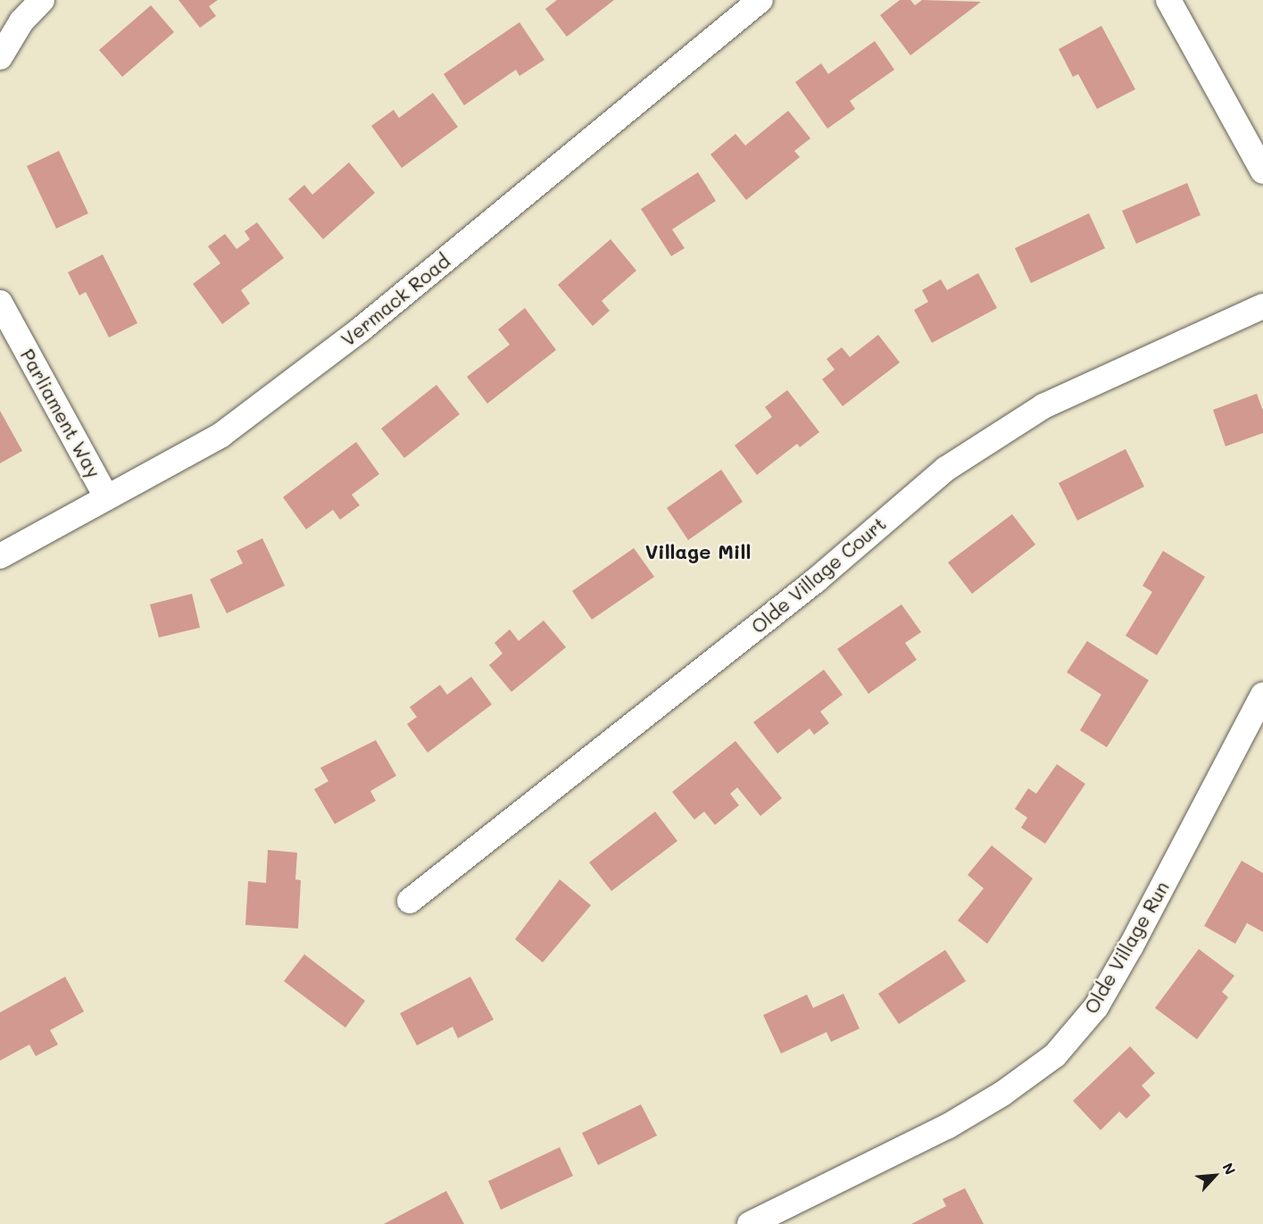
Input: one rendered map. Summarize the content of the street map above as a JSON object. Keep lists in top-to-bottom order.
{
  "streets": {
    "street": [
      "Vermack Road",
      "Parliament Way",
      "Olde Village Court",
      "Olde Village Run"
    ]
  },
  "crossings": [
    ["Vermack Road", "Parliament Way"]
  ],
  "districts": ["Village Mill"],
  "north": "top right"
}
